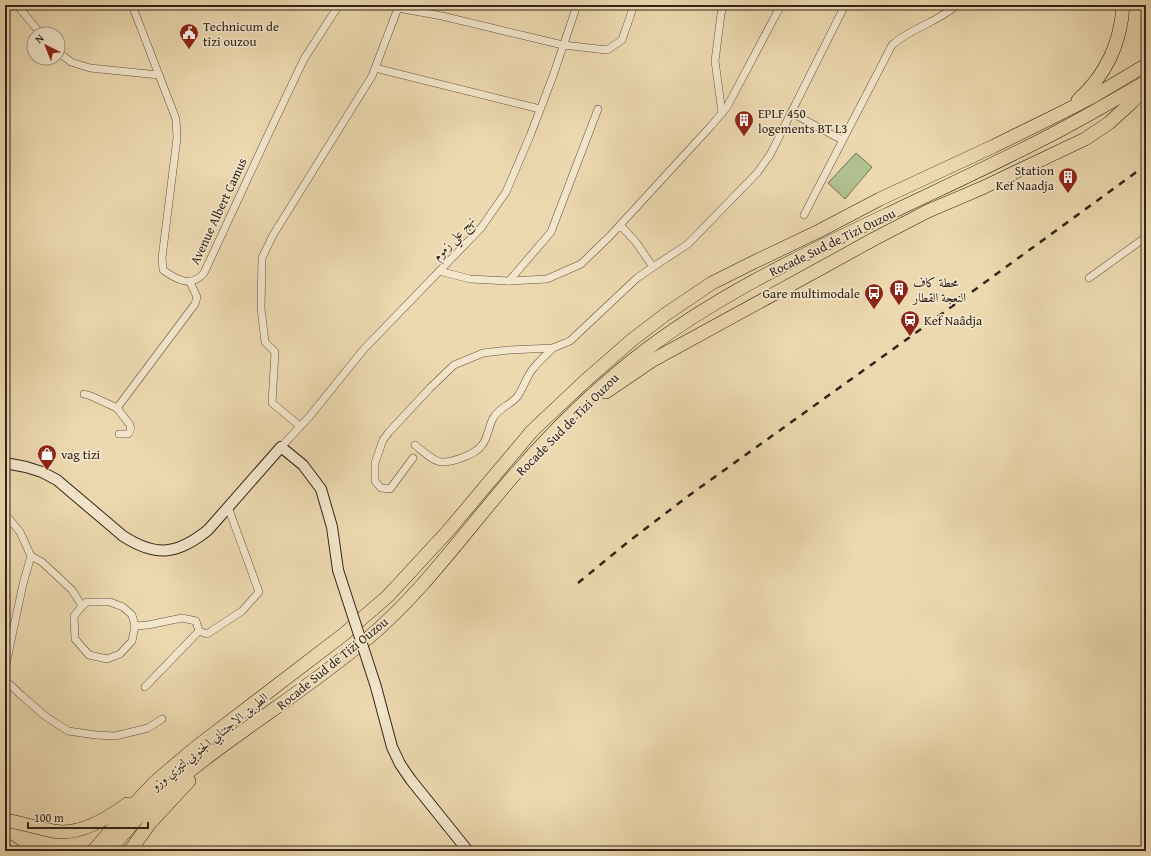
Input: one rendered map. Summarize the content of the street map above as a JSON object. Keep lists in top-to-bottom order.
{
  "streets": {
    "highway": ["Rocade Sud de Tizi Ouzou", "الطريق الاجتنابي الجنوبي لتيزي وزو"],
    "street": ["Avenue Albert Camus", "نهج علي زموم"]
  },
  "crossings": [
    ["Rocade Sud de Tizi Ouzou", "الطريق الاجتنابي الجنوبي لتيزي وزو"]
  ],
  "places": {
    "public building": ["Technicum de tizi ouzou"],
    "building": ["EPLF 450 logements BT L3", "Station Kef Naadja", "محطة كاف النعجة القطار"],
    "bus stop": ["Gare multimodale"],
    "station": ["Kef Naâdja"],
    "shop": ["vag tizi"]
  },
  "scale_bar": "100 m",
  "north": "top left"
}
